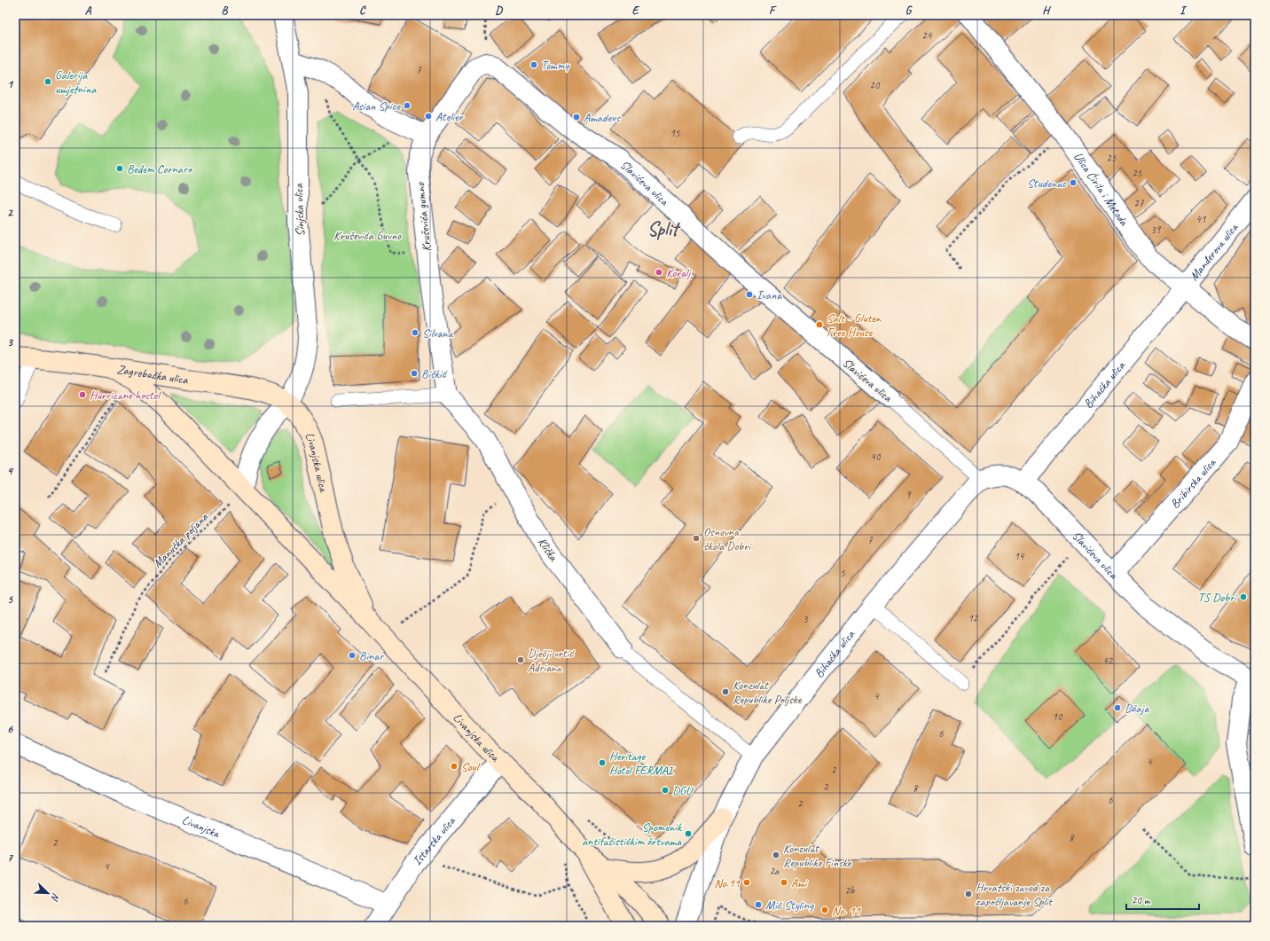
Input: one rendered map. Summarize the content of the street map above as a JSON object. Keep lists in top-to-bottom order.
{
  "streets": {
    "street": [
      "Slavićeva ulica",
      "Ulica Ćirila i Metoda",
      "Sinjska ulica",
      "Kruševića gumno",
      "Manđerova ulica",
      "Zagrebačka ulica",
      "Bihaćka ulica",
      "Livanjska ulica",
      "Bribirska ulica",
      "Kliška",
      "Livanjska",
      "Istarska ulica"
    ],
    "path": ["Manuška poljana"]
  },
  "crossings": [
    ["Slavićeva ulica", "Kruševića gumno"],
    ["Slavićeva ulica", "Bihaćka ulica"],
    ["Slavićeva ulica", "Bribirska ulica"],
    ["Ulica Ćirila i Metoda", "Manđerova ulica"],
    ["Ulica Ćirila i Metoda", "Bihaćka ulica"],
    ["Sinjska ulica", "Zagrebačka ulica"],
    ["Sinjska ulica", "Livanjska ulica"],
    ["Kruševića gumno", "Kliška"],
    ["Manđerova ulica", "Bihaćka ulica"],
    ["Zagrebačka ulica", "Livanjska ulica"],
    ["Bihaćka ulica", "Kliška"],
    ["Livanjska ulica", "Istarska ulica"],
    ["Livanjska", "Istarska ulica"]
  ],
  "districts": ["Split"],
  "parks": ["Kruševića Guvno"],
  "places": [
    "Tommy",
    "Galerija umjetnina",
    "Asian Spice",
    "Atelier",
    "Amadeus",
    "Bedem Cornaro",
    "Studenac",
    "Koralj",
    "Ivana",
    "Salt - Gluten Free House",
    "Silvana",
    "Biškić",
    "Hurricane hostel",
    "Osnovna škola Dobri",
    "TS Dobri",
    "Binar",
    "Dječji vrtić Adriana",
    "Konzulat Republike Poljske",
    "Džaja",
    "Heritage Hotel FERMAI",
    "Soul",
    "DGU",
    "Spomenik antifašističkim žrtvama",
    "Konzulat Republike Finske",
    "No.11",
    "Ami",
    "Hrvatski zavod za zapošljavanje Split",
    "Mič Styling",
    "No. 11"
  ],
  "house_numbers": [
    "24",
    "7",
    "20",
    "15",
    "25",
    "25",
    "27",
    "41",
    "39",
    "40",
    "9",
    "7",
    "14",
    "5",
    "12",
    "3",
    "42",
    "4",
    "10",
    "6",
    "4",
    "2",
    "2",
    "8",
    "6",
    "2",
    "8",
    "2",
    "4",
    "2a",
    "2b",
    "6"
  ],
  "scale_bar": "20 m",
  "north": "bottom right",
  "grid": {
    "columns": [
      "A",
      "B",
      "C",
      "D",
      "E",
      "F",
      "G",
      "H",
      "I"
    ],
    "rows": [
      "1",
      "2",
      "3",
      "4",
      "5",
      "6",
      "7"
    ]
  }
}
